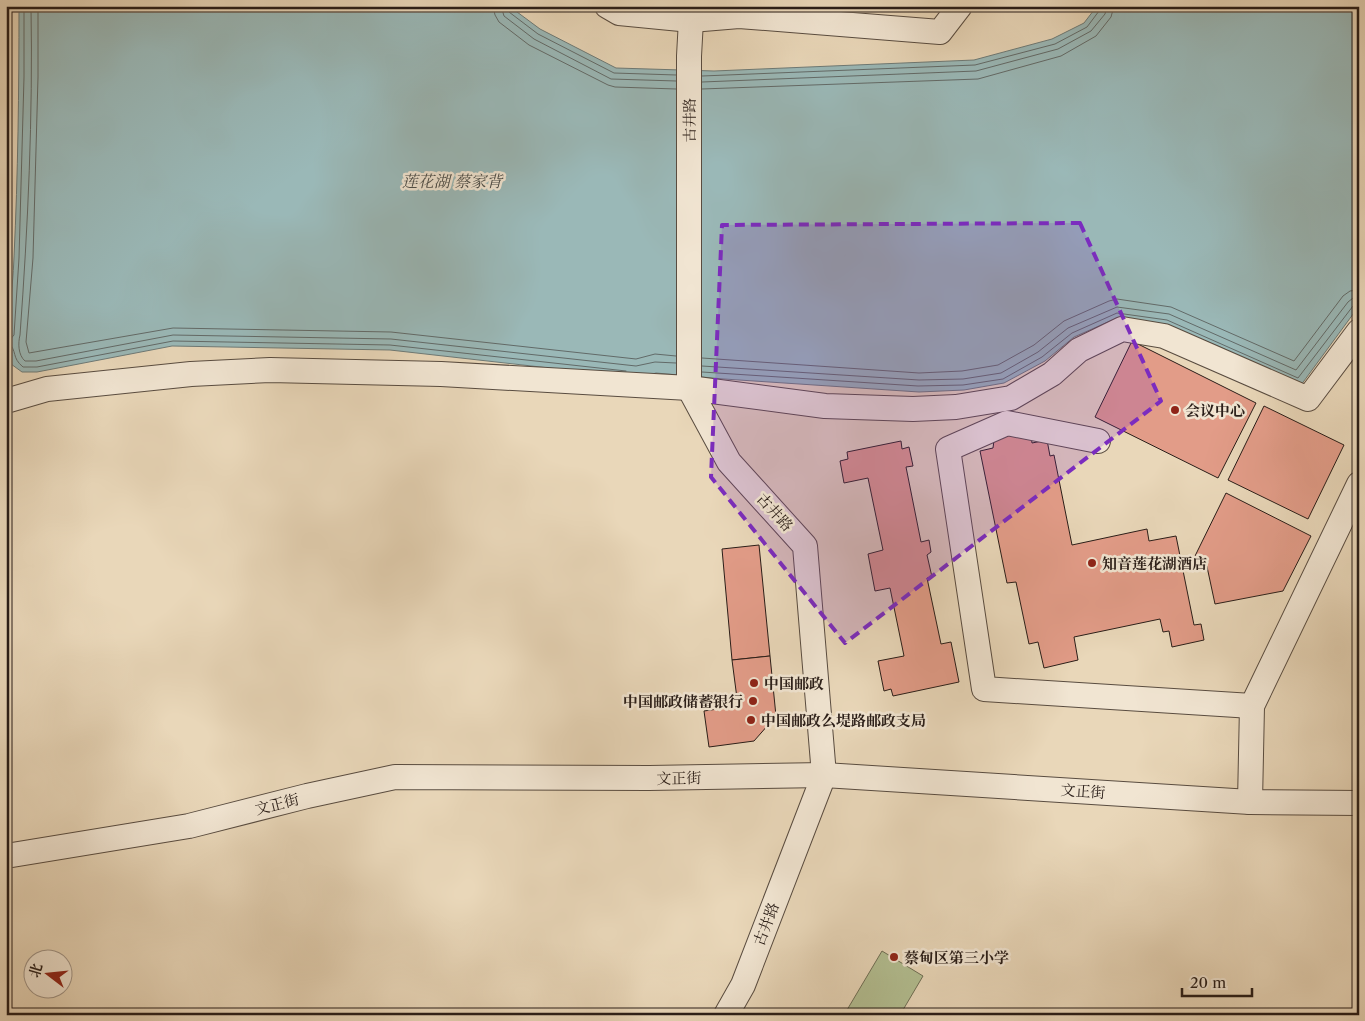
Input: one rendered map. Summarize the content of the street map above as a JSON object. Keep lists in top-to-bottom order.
{
  "streets": {
    "street": ["古井路", "文正街"]
  },
  "crossings": [
    ["古井路", "文正街"]
  ],
  "water": ["莲花湖 蔡家背"],
  "places": [
    "会议中心",
    "知音莲花湖酒店",
    "中国邮政",
    "中国邮政储蓄银行",
    "中国邮政么堤路邮政支局",
    "蔡甸区第三小学"
  ],
  "scale_bar": "20 m",
  "north": "left"
}
